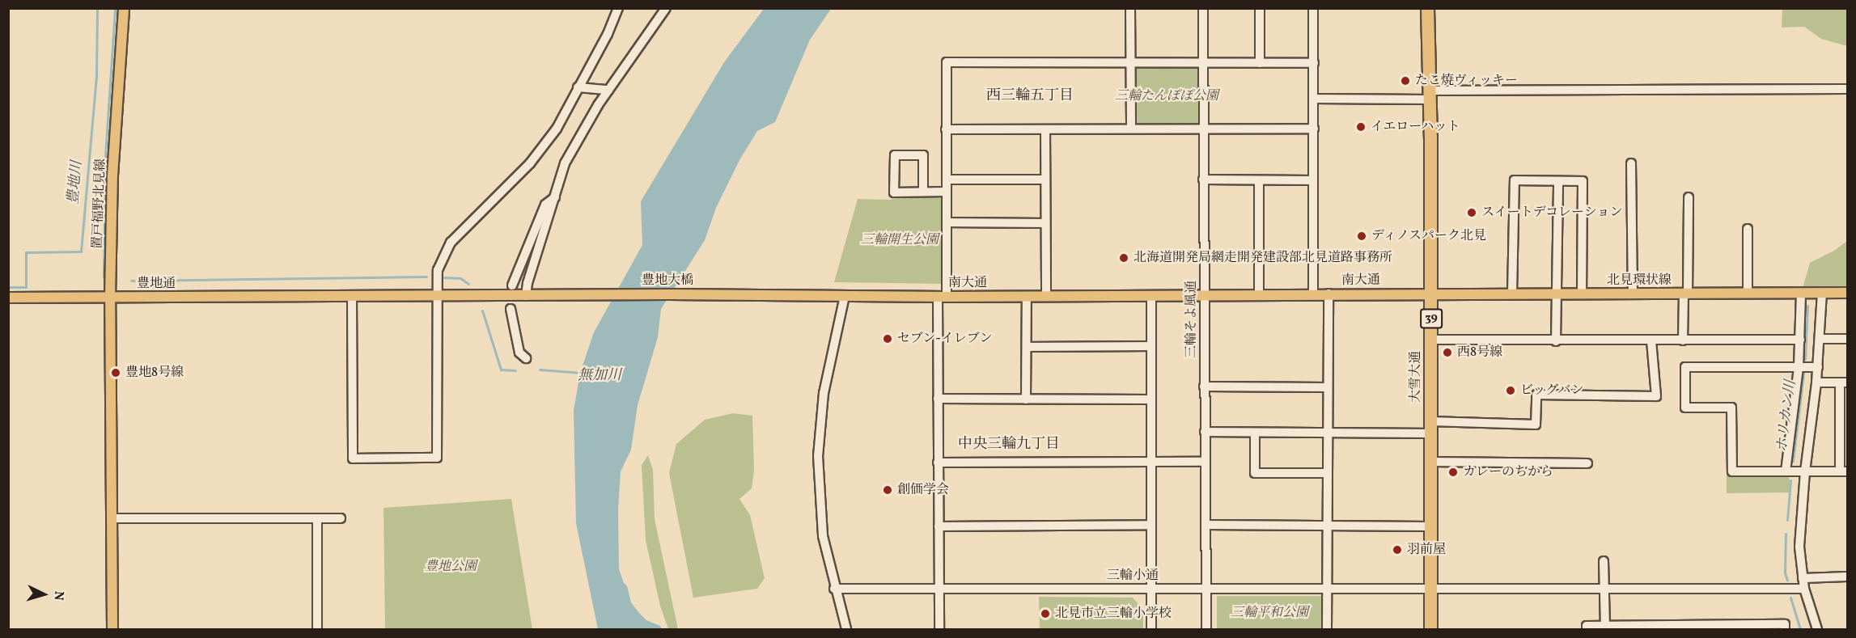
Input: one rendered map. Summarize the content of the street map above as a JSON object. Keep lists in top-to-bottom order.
{
  "streets": {
    "highway": ["39", "大雪大通"],
    "main road": [
      "置戸福野北見線",
      "豊地大橋",
      "南大通",
      "北見環状線",
      "豊地通"
    ],
    "street": ["三輪そよ風通", "三輪小通"]
  },
  "crossings": [
    ["置戸福野北見線", "豊地通"],
    ["豊地大橋", "南大通"],
    ["豊地大橋", "豊地通"],
    ["南大通", "北見環状線"],
    ["南大通", "三輪そよ風通"],
    ["南大通", "大雪大通"],
    ["北見環状線", "大雪大通"],
    ["三輪そよ風通", "三輪小通"],
    ["大雪大通", "三輪小通"]
  ],
  "districts": ["西三輪五丁目", "中央三輪九丁目"],
  "water": ["豊地川", "無加川", "ホリカン川"],
  "parks": [
    "三輪たんぽぽ公園",
    "三輪開生公園",
    "豊地公園",
    "三輪平和公園"
  ],
  "places": [
    "たこ焼ヴィッキー",
    "イエローハット",
    "スイートデコレーション",
    "ディノスパーク北見",
    "北海道開発局網走開発建設部北見道路事務所",
    "セブン-イレブン",
    "西8号線",
    "豊地8号線",
    "ビッグバン",
    "カレーのちから",
    "創価学会",
    "羽前屋",
    "北見市立三輪小学校"
  ],
  "north": "right"
}
